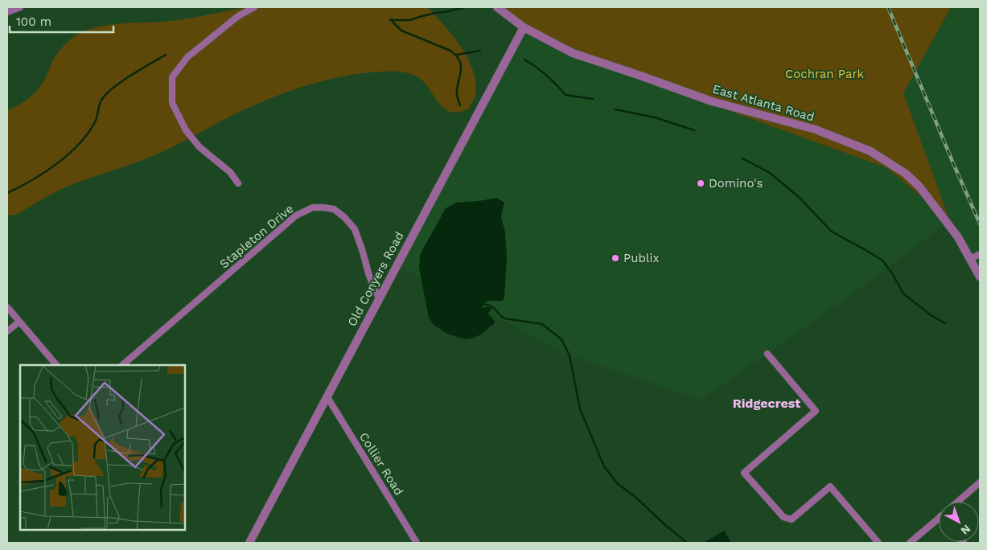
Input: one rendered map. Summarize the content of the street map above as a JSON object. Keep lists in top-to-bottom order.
{
  "streets": {
    "street": [
      "East Atlanta Road",
      "Stapleton Drive",
      "Old Conyers Road",
      "Collier Road"
    ]
  },
  "crossings": [
    ["East Atlanta Road", "Old Conyers Road"],
    ["Stapleton Drive", "Old Conyers Road"],
    ["Old Conyers Road", "Collier Road"]
  ],
  "districts": ["Ridgecrest"],
  "parks": ["Cochran Park"],
  "places": ["Domino's", "Publix"],
  "scale_bar": "100 m",
  "north": "bottom right"
}
